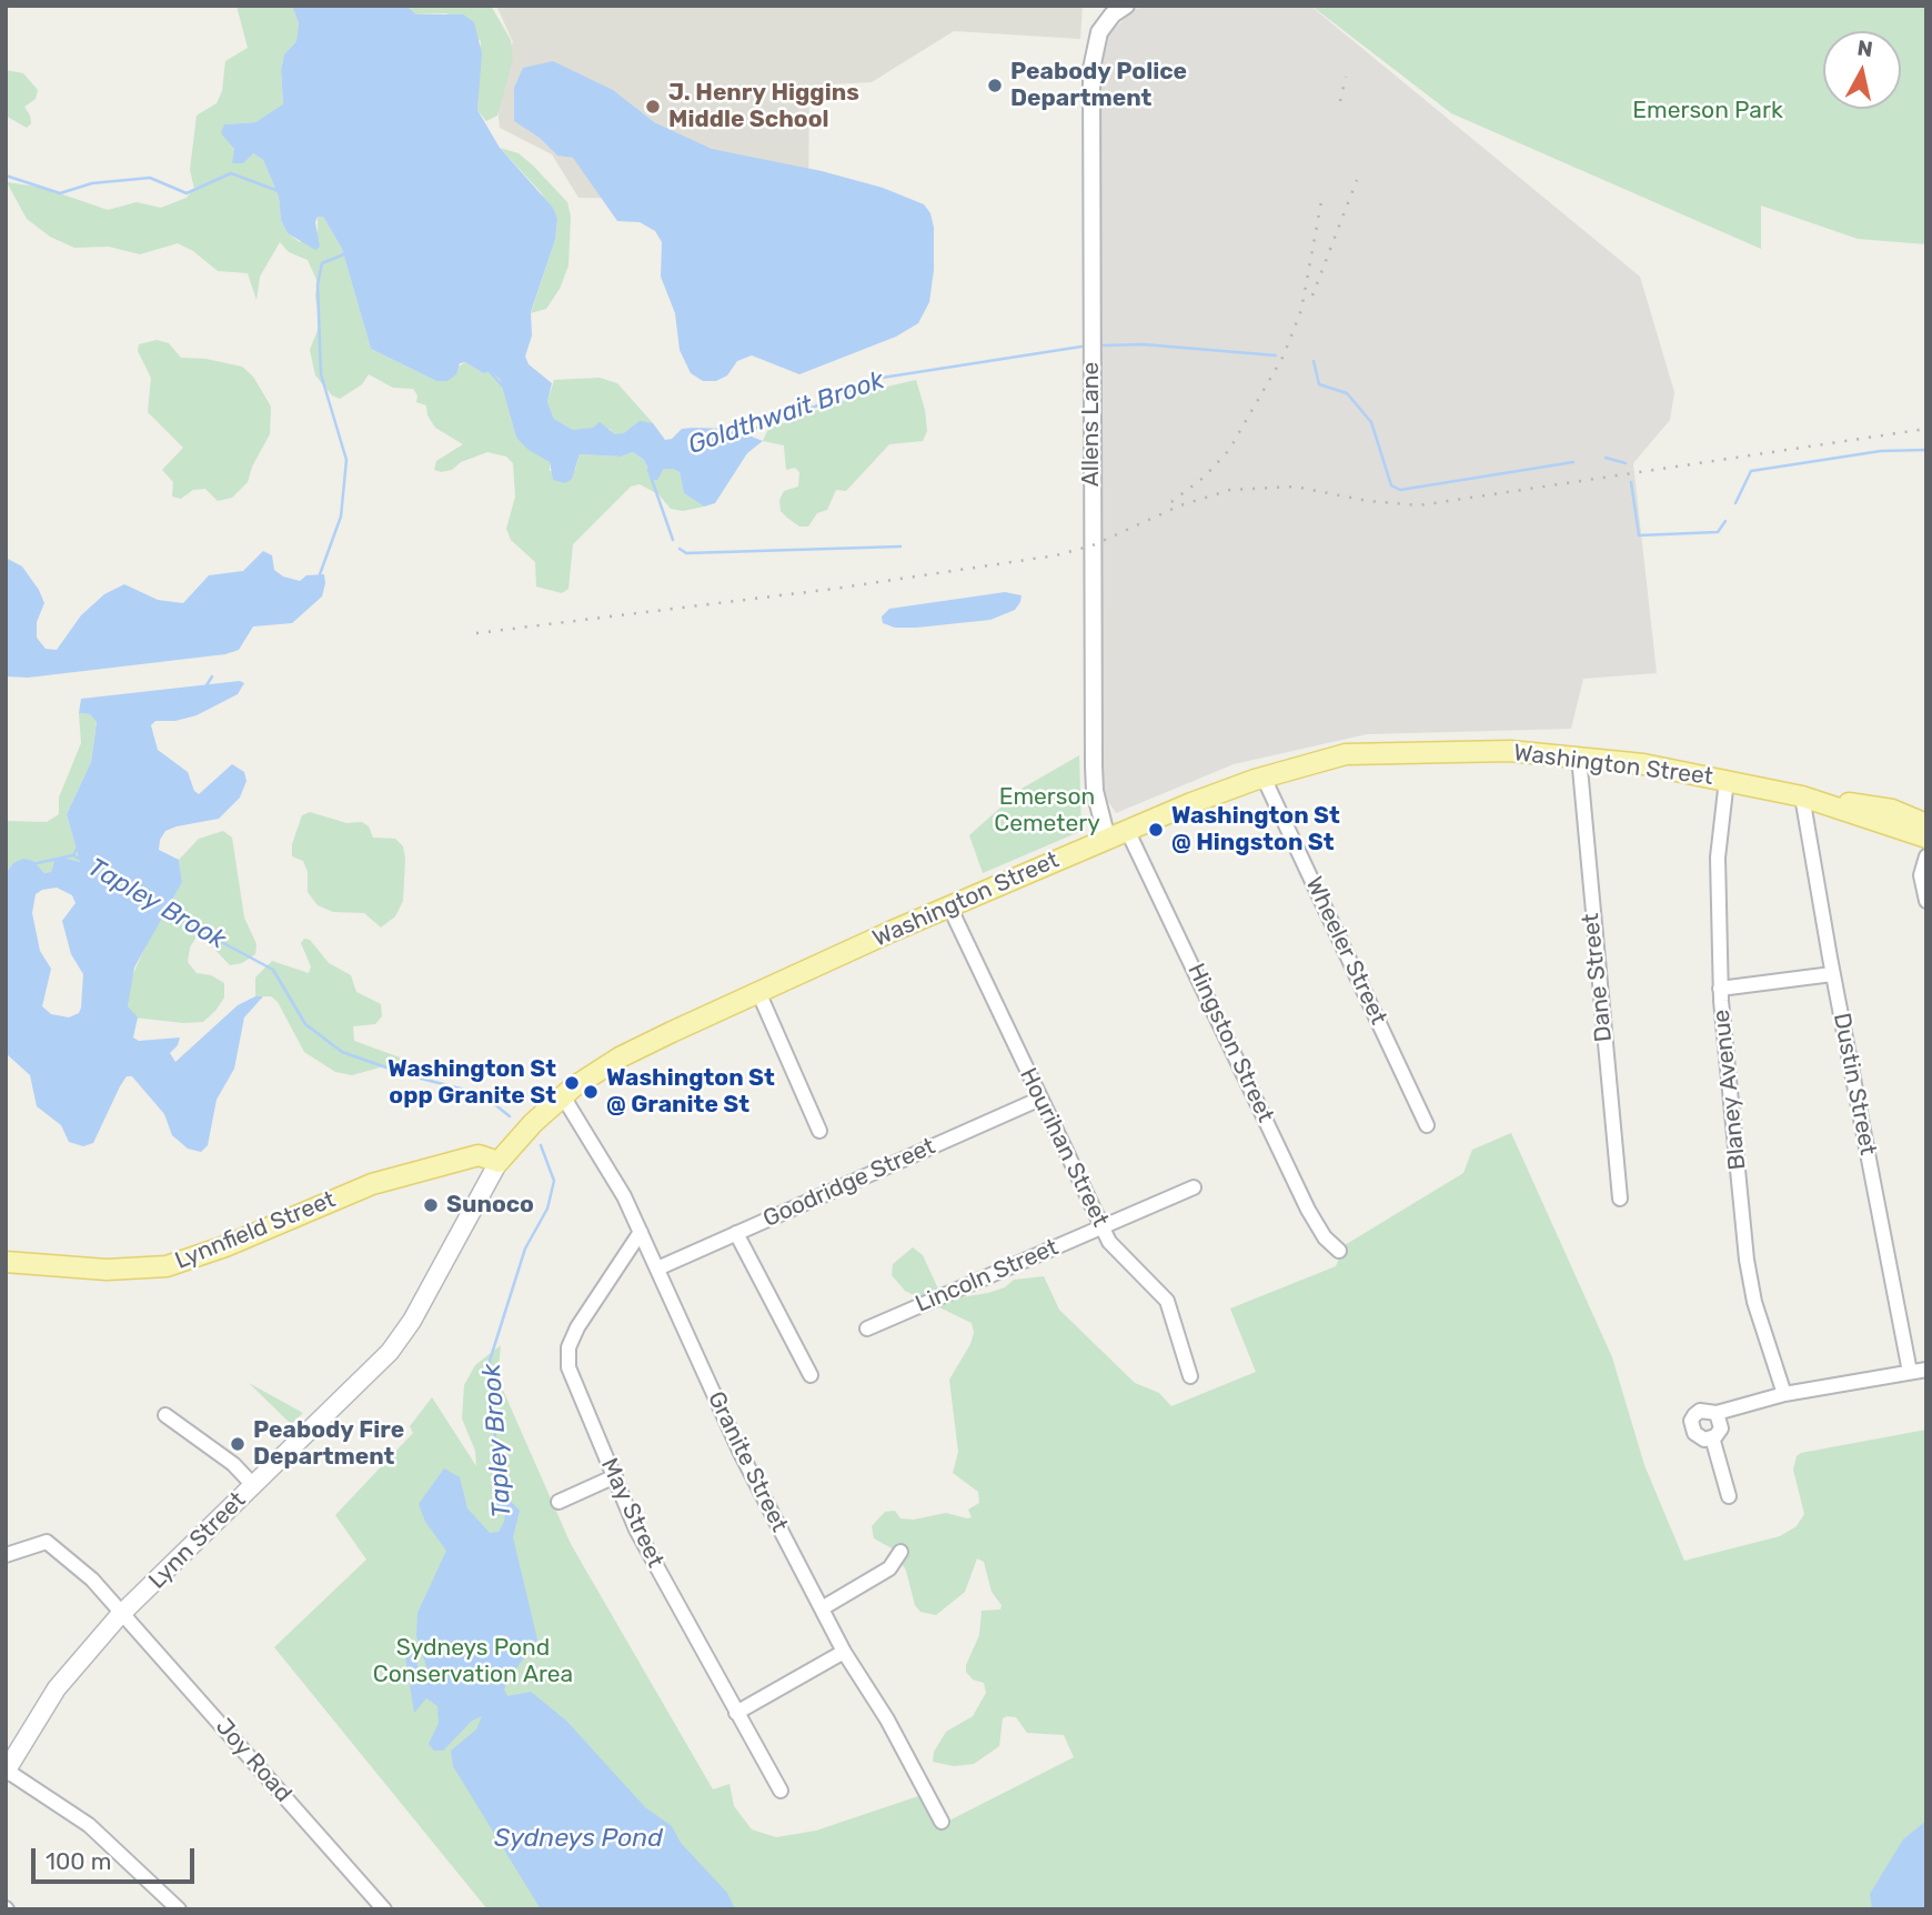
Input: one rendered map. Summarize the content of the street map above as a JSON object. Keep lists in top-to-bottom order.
{
  "streets": {
    "main road": ["Washington Street", "Lynnfield Street", "Lynn Street"],
    "street": [
      "Allens Lane",
      "Wheeler Street",
      "Dane Street",
      "Hingston Street",
      "Dustin Street",
      "Blaney Avenue",
      "Hourihan Street",
      "Goodridge Street",
      "Lincoln Street",
      "Granite Street",
      "May Street",
      "Joy Road"
    ]
  },
  "crossings": [
    ["Allens Lane", "Washington Street"],
    ["Washington Street", "Wheeler Street"],
    ["Washington Street", "Dane Street"],
    ["Washington Street", "Hingston Street"],
    ["Washington Street", "Dustin Street"],
    ["Washington Street", "Blaney Avenue"],
    ["Washington Street", "Hourihan Street"],
    ["Washington Street", "Lynnfield Street"],
    ["Washington Street", "Granite Street"],
    ["Washington Street", "Lynn Street"],
    ["Hourihan Street", "Goodridge Street"],
    ["Hourihan Street", "Lincoln Street"],
    ["Goodridge Street", "Granite Street"],
    ["Lynnfield Street", "Lynn Street"],
    ["Granite Street", "May Street"],
    ["Lynn Street", "Joy Road"]
  ],
  "water": ["Goldthwait Brook", "Tapley Brook", "Sydneys Pond"],
  "parks": ["Emerson Park", "Emerson Cemetery", "Sydneys Pond Conservation Area"],
  "places": [
    "Peabody Police Department",
    "J. Henry Higgins Middle School",
    "Washington St @ Hingston St",
    "Washington St opp Granite St",
    "Washington St @ Granite St",
    "Sunoco",
    "Peabody Fire Department"
  ],
  "scale_bar": "100 m",
  "north": "top"
}
